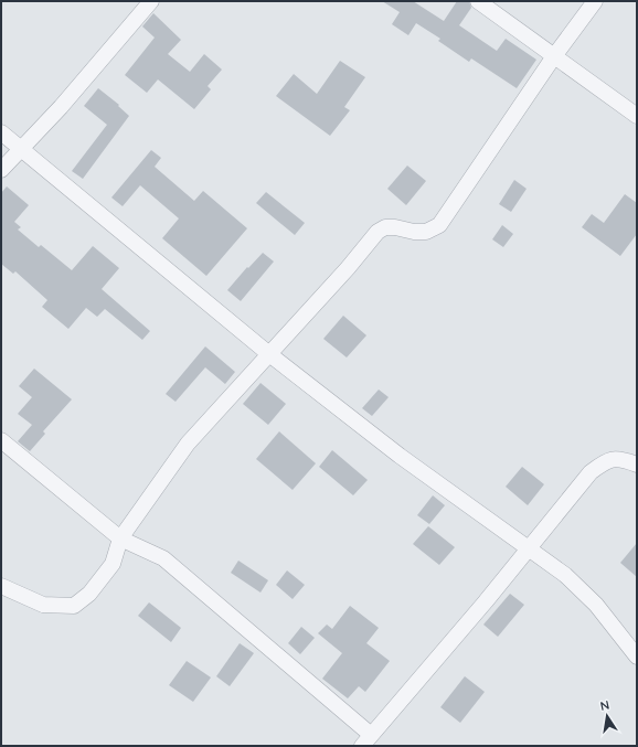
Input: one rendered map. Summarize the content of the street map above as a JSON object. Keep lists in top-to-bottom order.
{
  "north": "top"
}
